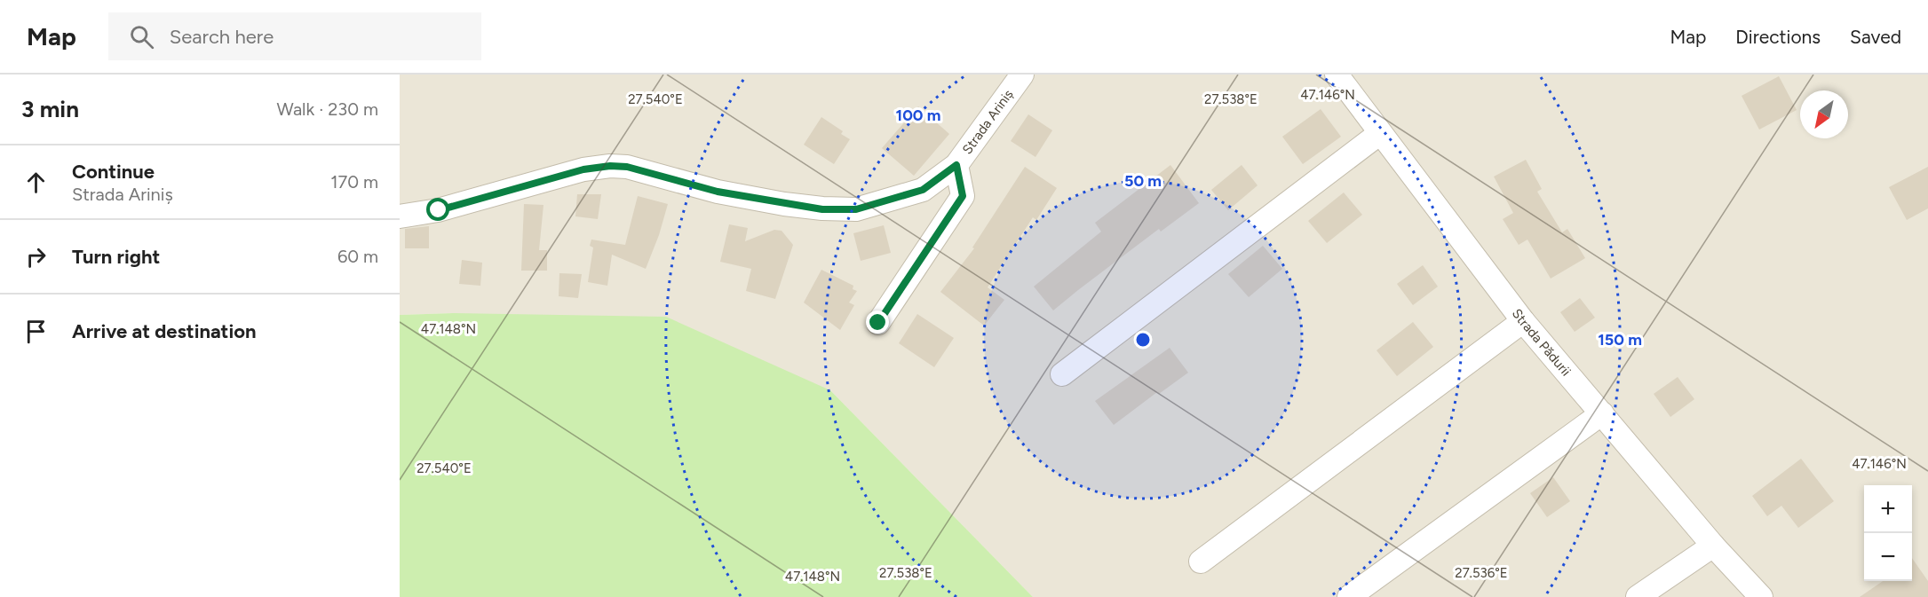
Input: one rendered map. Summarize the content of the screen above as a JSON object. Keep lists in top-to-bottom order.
{
  "streets": {
    "street": ["Strada Ariniș", "Strada Pădurii"]
  },
  "north": "bottom left",
  "page": {
    "header": "Map",
    "search": "Search here",
    "nav": ["Map", "Directions", "Saved"],
    "heading": ["3 min", "Walk · 230 m"],
    "list": [
      ["Continue", "Strada Ariniș", "170 m"],
      ["Turn right", "60 m"],
      "Arrive at destination"
    ],
    "map_buttons": ["+", "−"]
  },
  "coordinates": [
    "47.146°N",
    "27.540°E",
    "27.538°E",
    "47.148°N",
    "27.536°E"
  ],
  "rings": ["100 m", "50 m", "150 m"]
}
